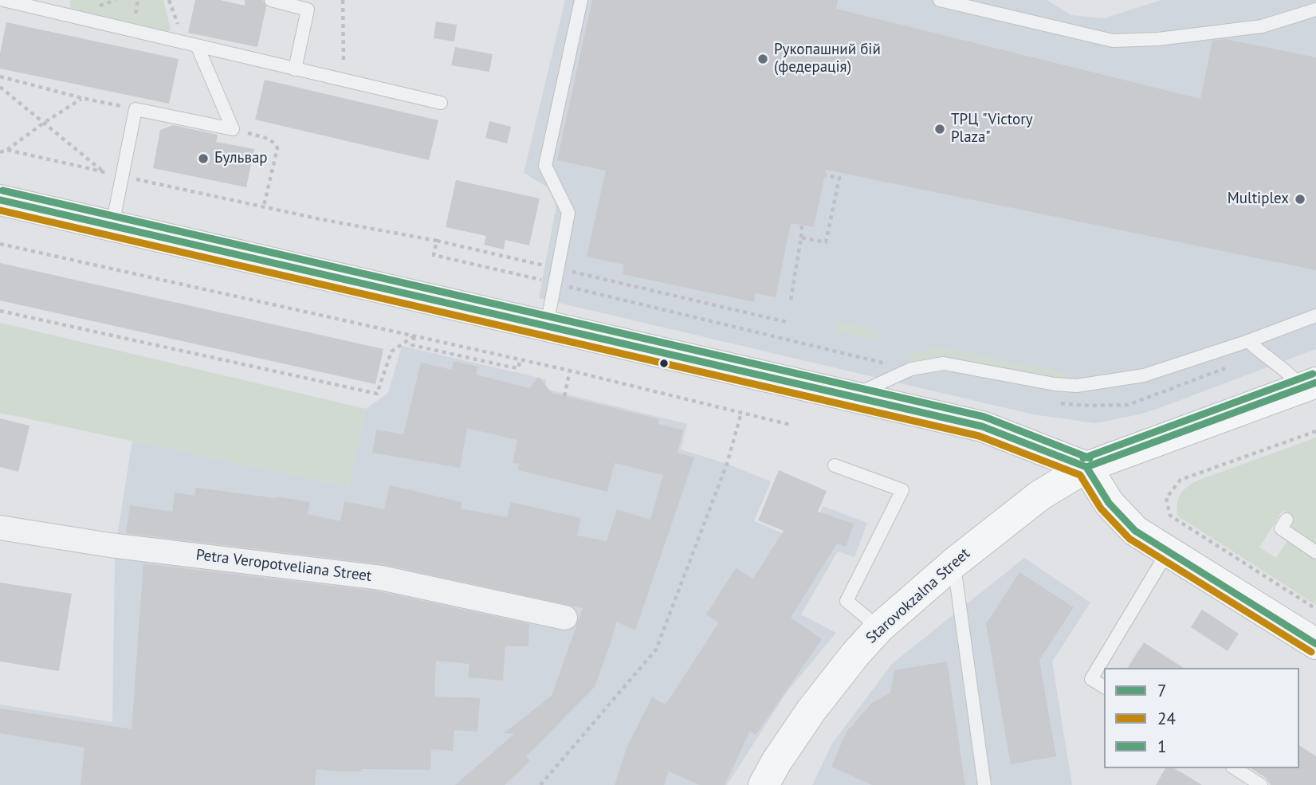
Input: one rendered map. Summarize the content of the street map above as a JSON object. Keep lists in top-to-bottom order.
{
  "streets": {
    "main road": ["Starovokzalna Street"],
    "street": ["Petra Veropotveliana Street"]
  },
  "places": [
    "Рукопашний бій (федерація)",
    "ТРЦ \"Victory Plaza\"",
    "Бульвар",
    "Multiplex"
  ],
  "lines": ["transit line 1", "transit line 7", "transit line 24"],
  "legend": ["7", "24", "1"]
}
